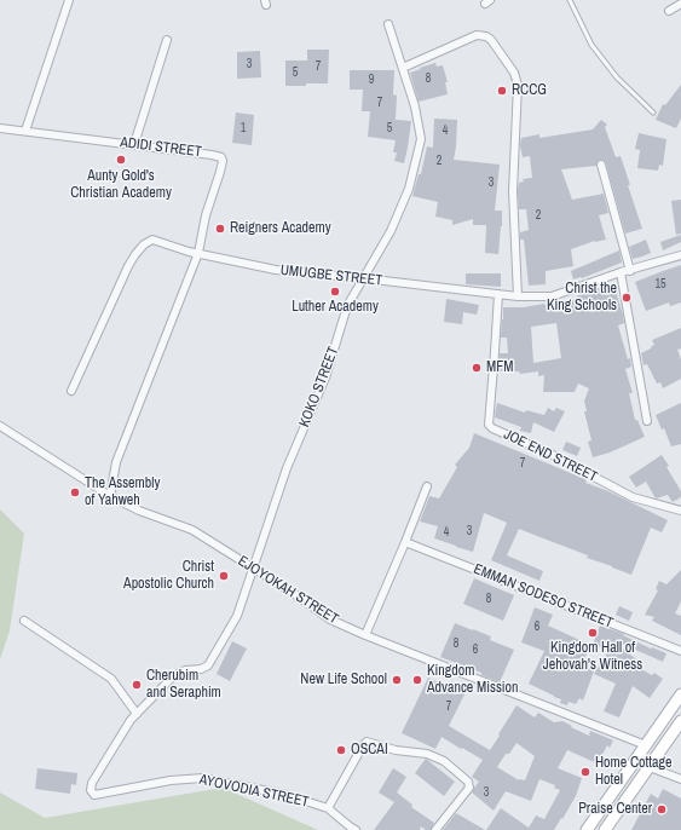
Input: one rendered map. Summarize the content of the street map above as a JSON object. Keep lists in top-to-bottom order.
{
  "streets": {
    "street": [
      "ADIDI STREET",
      "UMUGBE STREET",
      "KOKO STREET",
      "JOE END STREET",
      "EJOYOKAH STREET",
      "EMMAN SODESO STREET",
      "AYOVODIA STREET"
    ]
  },
  "crossings": [
    ["ADIDI STREET", "UMUGBE STREET"],
    ["UMUGBE STREET", "KOKO STREET"],
    ["UMUGBE STREET", "JOE END STREET"],
    ["KOKO STREET", "EJOYOKAH STREET"],
    ["KOKO STREET", "AYOVODIA STREET"]
  ],
  "places": [
    "RCCG",
    "Aunty Gold's Christian Academy",
    "Reigners Academy",
    "Luther Academy",
    "Christ the King Schools",
    "MFM",
    "The Assembly of Yahweh",
    "Christ Apostolic Church",
    "Kingdom Hall of Jehovah's Witness",
    "New Life School",
    "Kingdom Advance Mission",
    "Cherubim and Seraphim",
    "OSCAI",
    "Home Cottage Hotel",
    "Praise Center"
  ],
  "house_numbers": [
    "3",
    "7",
    "5",
    "8",
    "9",
    "7",
    "1",
    "5",
    "4",
    "2",
    "3",
    "2",
    "15",
    "7",
    "3",
    "4",
    "8",
    "6",
    "8",
    "6",
    "7",
    "3"
  ]
}
